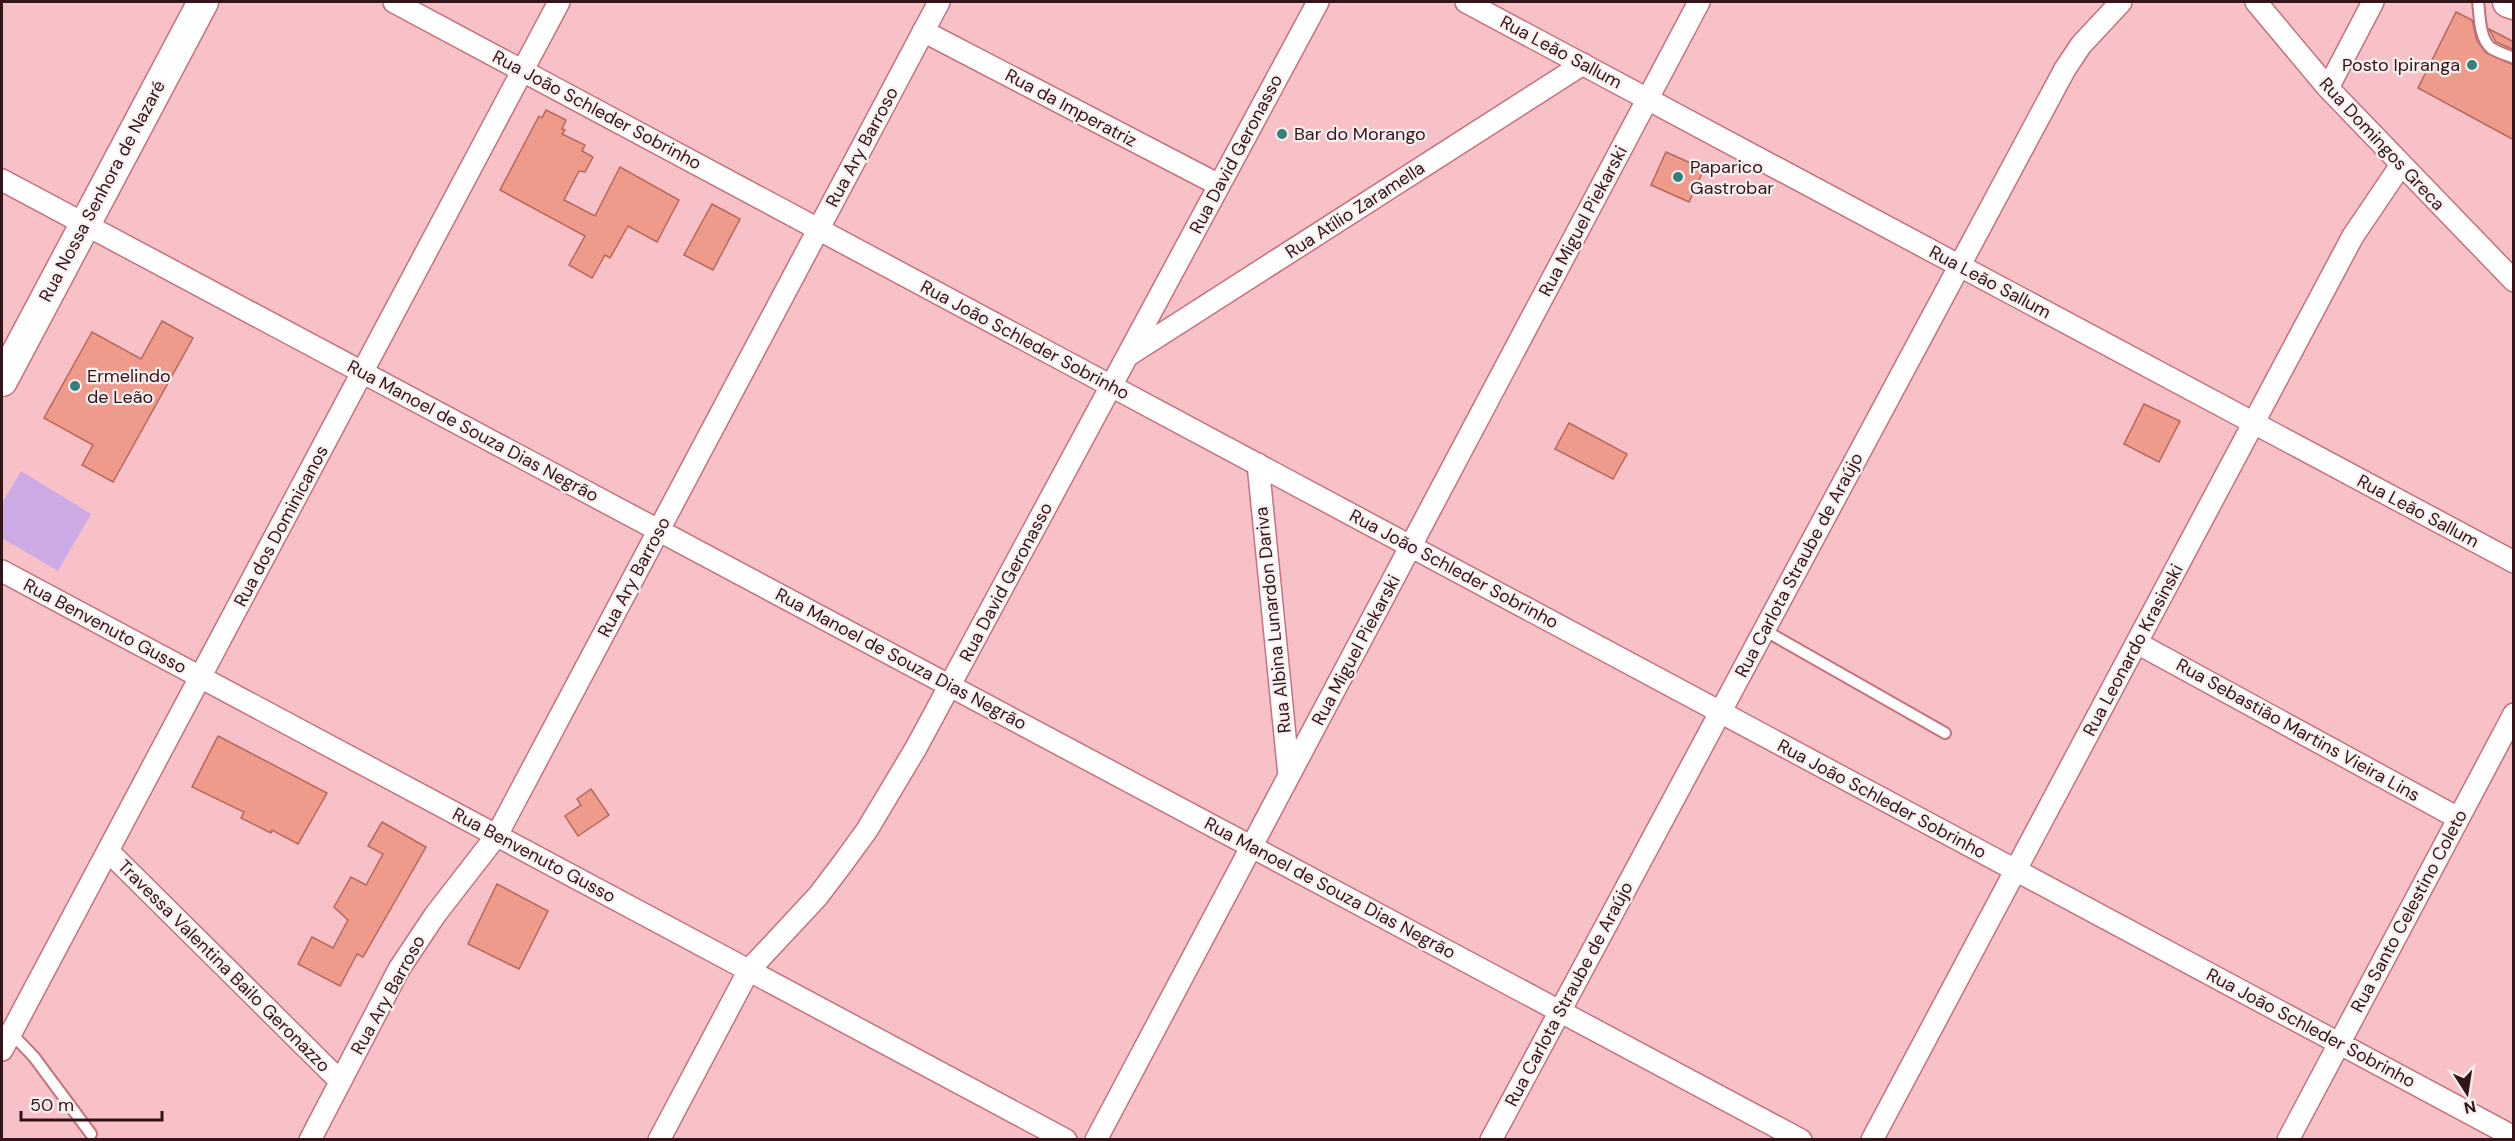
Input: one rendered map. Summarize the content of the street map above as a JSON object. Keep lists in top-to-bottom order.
{
  "streets": {
    "street": [
      "Rua Leão Sallum",
      "Rua da Imperatriz",
      "Rua João Schleder Sobrinho",
      "Rua Domingos Greca",
      "Rua Ary Barroso",
      "Rua David Geronasso",
      "Rua Nossa Senhora de Nazaré",
      "Rua Atílio Zaramella",
      "Rua Miguel Piekarski",
      "Rua Manoel de Souza Dias Negrão",
      "Rua dos Dominicanos",
      "Rua Carlota Straube de Araújo",
      "Rua Albina Lunardon Dariva",
      "Rua Benvenuto Gusso",
      "Rua Leonardo Krasinski",
      "Rua Sebastião Martins Vieira Lins",
      "Rua Santo Celestino Coleto",
      "Travessa Valentina Bailo Geronazzo"
    ]
  },
  "crossings": [
    ["Rua Leão Sallum", "Rua Atílio Zaramella"],
    ["Rua Leão Sallum", "Rua Miguel Piekarski"],
    ["Rua Leão Sallum", "Rua Carlota Straube de Araújo"],
    ["Rua Leão Sallum", "Rua Leonardo Krasinski"],
    ["Rua da Imperatriz", "Rua Ary Barroso"],
    ["Rua da Imperatriz", "Rua David Geronasso"],
    ["Rua João Schleder Sobrinho", "Rua Ary Barroso"],
    ["Rua João Schleder Sobrinho", "Rua David Geronasso"],
    ["Rua João Schleder Sobrinho", "Rua Miguel Piekarski"],
    ["Rua João Schleder Sobrinho", "Rua dos Dominicanos"],
    ["Rua João Schleder Sobrinho", "Rua Carlota Straube de Araújo"],
    ["Rua João Schleder Sobrinho", "Rua Albina Lunardon Dariva"],
    ["Rua João Schleder Sobrinho", "Rua Leonardo Krasinski"],
    ["Rua João Schleder Sobrinho", "Rua Santo Celestino Coleto"],
    ["Rua Domingos Greca", "Rua Leonardo Krasinski"],
    ["Rua Ary Barroso", "Rua Manoel de Souza Dias Negrão"],
    ["Rua Ary Barroso", "Rua Benvenuto Gusso"],
    ["Rua Ary Barroso", "Travessa Valentina Bailo Geronazzo"],
    ["Rua David Geronasso", "Rua Atílio Zaramella"],
    ["Rua David Geronasso", "Rua Manoel de Souza Dias Negrão"],
    ["Rua David Geronasso", "Rua Benvenuto Gusso"],
    ["Rua Nossa Senhora de Nazaré", "Rua Manoel de Souza Dias Negrão"],
    ["Rua Miguel Piekarski", "Rua Manoel de Souza Dias Negrão"],
    ["Rua Miguel Piekarski", "Rua Albina Lunardon Dariva"],
    ["Rua Manoel de Souza Dias Negrão", "Rua dos Dominicanos"],
    ["Rua Manoel de Souza Dias Negrão", "Rua Carlota Straube de Araújo"],
    ["Rua dos Dominicanos", "Rua Benvenuto Gusso"],
    ["Rua dos Dominicanos", "Travessa Valentina Bailo Geronazzo"],
    ["Rua Leonardo Krasinski", "Rua Sebastião Martins Vieira Lins"],
    ["Rua Sebastião Martins Vieira Lins", "Rua Santo Celestino Coleto"]
  ],
  "places": [
    "Posto Ipiranga",
    "Bar do Morango",
    "Paparico Gastrobar",
    "Ermelindo de Leão"
  ],
  "scale_bar": "50 m",
  "north": "bottom"
}
